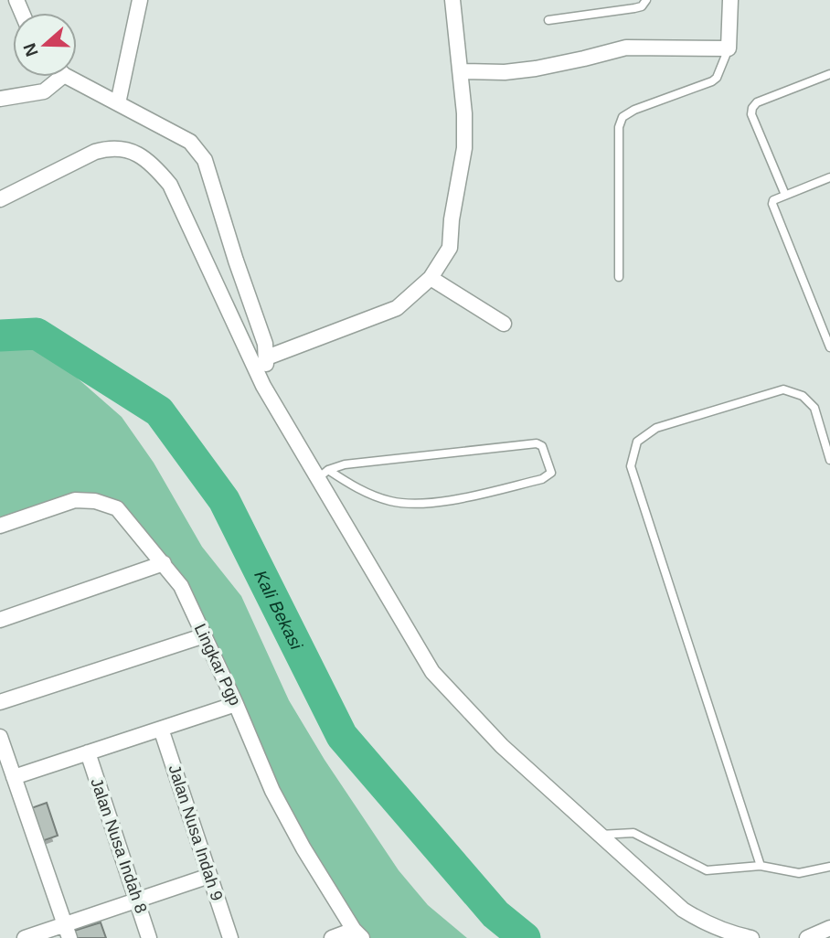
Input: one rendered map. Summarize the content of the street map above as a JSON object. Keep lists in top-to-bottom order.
{
  "streets": {
    "street": ["Lingkar Pgp", "Jalan Nusa Indah 9", "Jalan Nusa Indah 8"]
  },
  "water": ["Kali Bekasi"],
  "north": "left"
}
